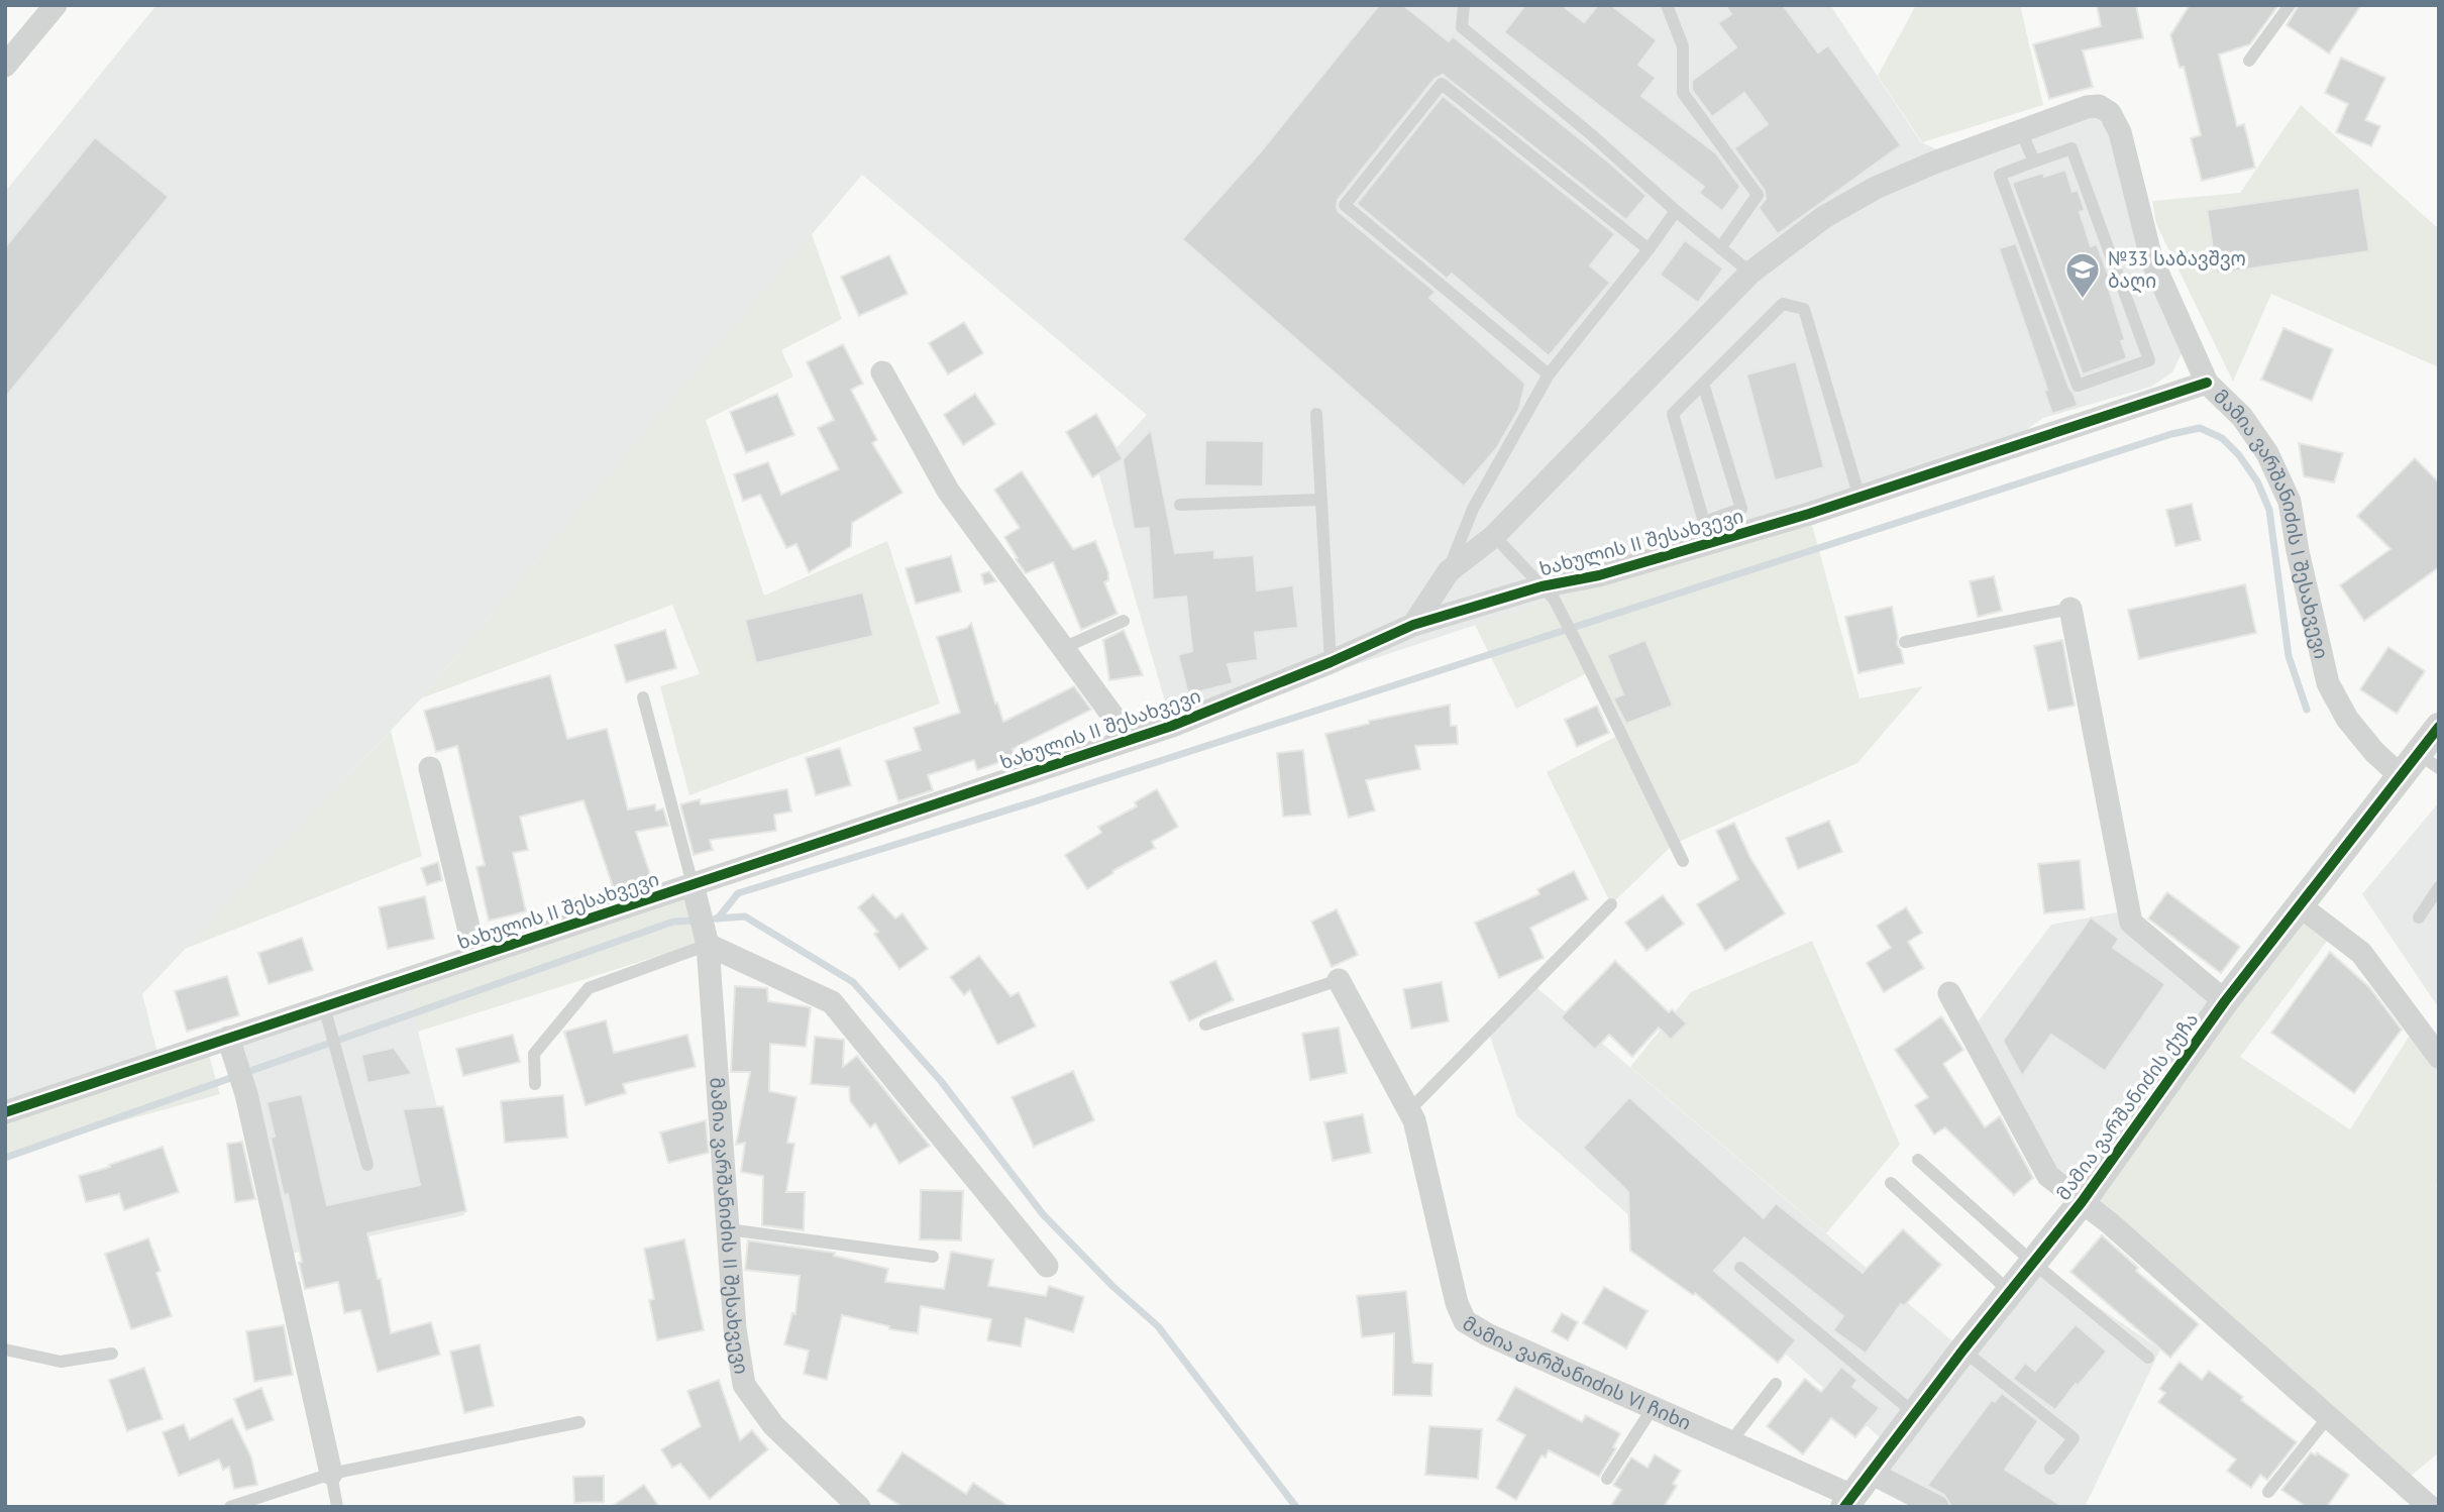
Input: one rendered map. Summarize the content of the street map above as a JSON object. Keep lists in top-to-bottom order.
{
  "streets": {
    "street": [
      "მამია ვარშანიძის I შესახვევი",
      "ხახულის II შესახვევი",
      "მამია ვარშანიძის ქუჩა",
      "მამია ვარშანიძის II შესახვევი",
      "მამია ვარშანიძის VI ჩიხი"
    ]
  },
  "crossings": [
    ["მამია ვარშანიძის I შესახვევი", "ხახულის II შესახვევი"],
    ["მამია ვარშანიძის I შესახვევი", "მამია ვარშანიძის ქუჩა"],
    ["ხახულის II შესახვევი", "მამია ვარშანიძის II შესახვევი"],
    ["მამია ვარშანიძის ქუჩა", "მამია ვარშანიძის VI ჩიხი"]
  ],
  "places": {
    "school or university": ["№33 საბავშვო ბაღი"]
  }
}
